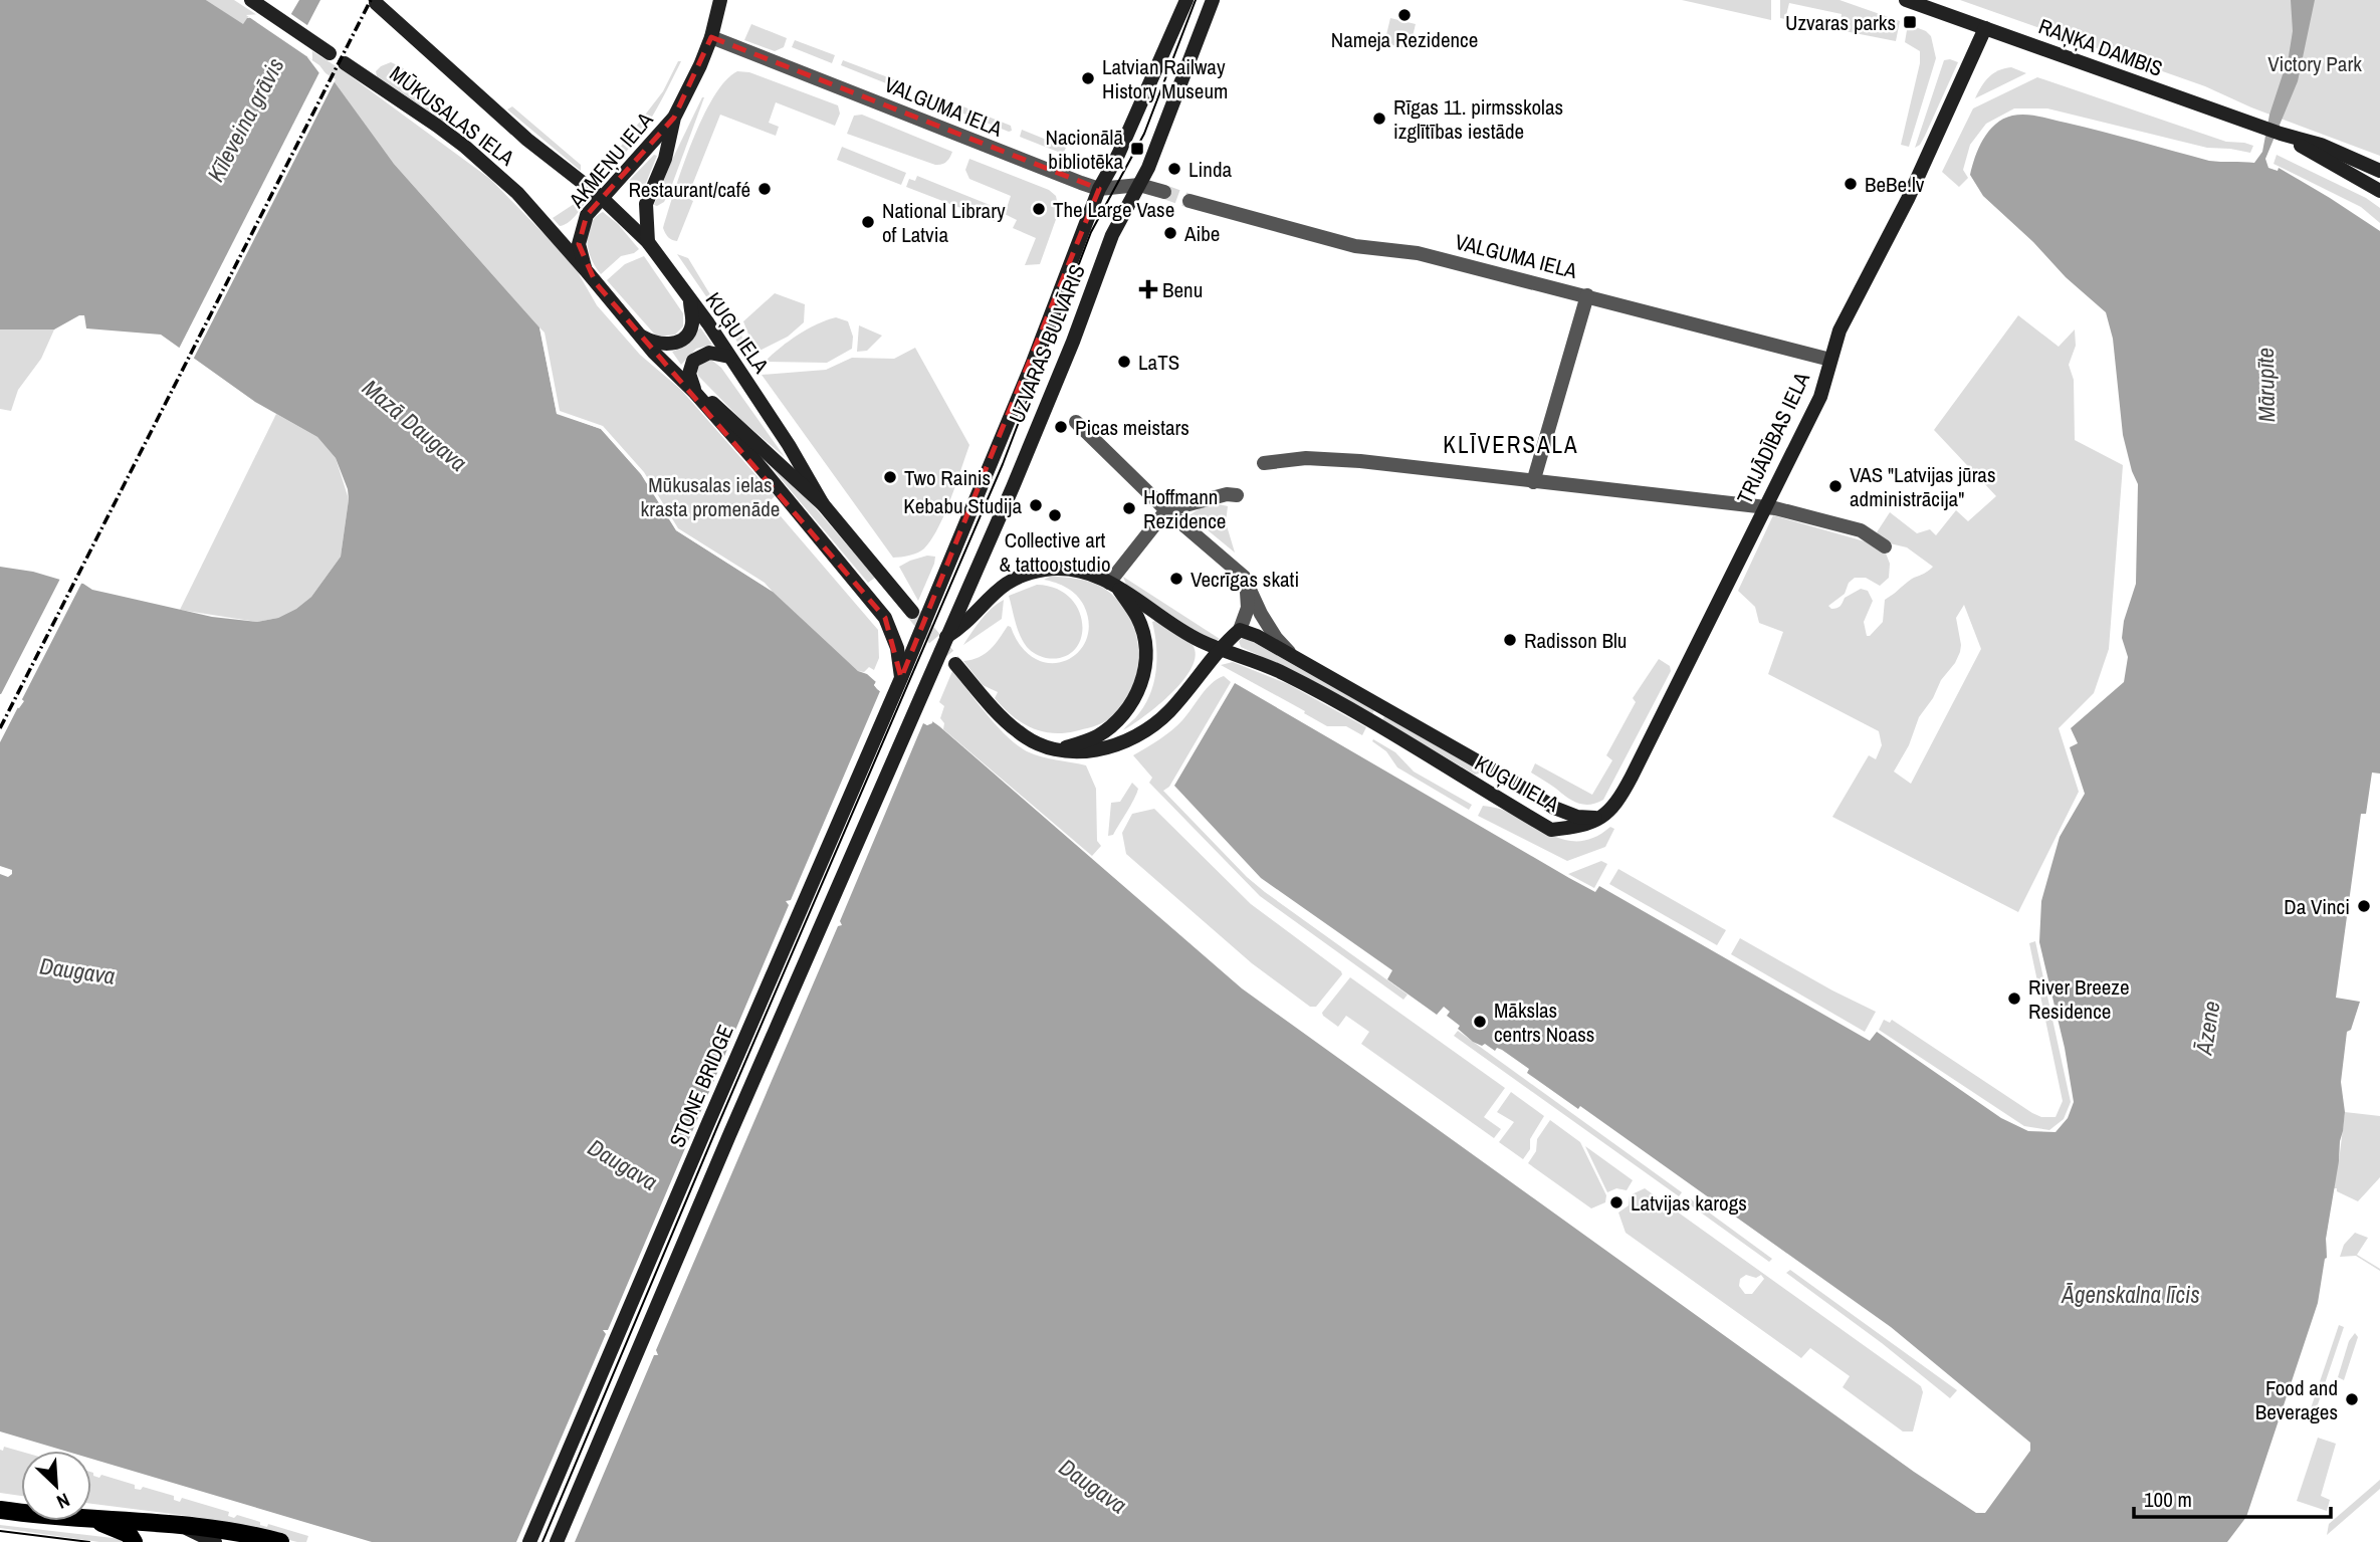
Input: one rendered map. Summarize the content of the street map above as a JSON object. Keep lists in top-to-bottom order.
{
  "streets": {
    "main road": [
      "RAŅĶA DAMBIS",
      "MŪKUSALAS IELA",
      "AKMEŅU IELA",
      "KUĢU IELA",
      "UZVARAS BULVĀRIS",
      "TRIJĀDĪBAS IELA",
      "STONE BRIDGE"
    ],
    "street": ["VALGUMA IELA"]
  },
  "crossings": [
    ["RAŅĶA DAMBIS", "TRIJĀDĪBAS IELA"],
    ["VALGUMA IELA", "AKMEŅU IELA"],
    ["VALGUMA IELA", "UZVARAS BULVĀRIS"],
    ["VALGUMA IELA", "TRIJĀDĪBAS IELA"],
    ["MŪKUSALAS IELA", "AKMEŅU IELA"],
    ["MŪKUSALAS IELA", "KUĢU IELA"],
    ["AKMEŅU IELA", "KUĢU IELA"],
    ["KUĢU IELA", "UZVARAS BULVĀRIS"],
    ["KUĢU IELA", "TRIJĀDĪBAS IELA"],
    ["KUĢU IELA", "STONE BRIDGE"],
    ["UZVARAS BULVĀRIS", "STONE BRIDGE"]
  ],
  "districts": ["KLĪVERSALA"],
  "water": [
    "Kīleveina grāvis",
    "Mārupīte",
    "Mazā Daugava",
    "Daugava",
    "Āzene",
    "Āgenskalna līcis"
  ],
  "parks": ["Victory Park", "Mūkusalas ielas krasta promenāde"],
  "places": {
    "other": [
      "Nameja Rezidence",
      "Latvian Railway History Museum",
      "Rīgas 11. pirmsskolas izglītības iestāde",
      "Linda",
      "BeBe.lv",
      "Restaurant/café",
      "The Large Vase",
      "National Library of Latvia",
      "Aibe",
      "LaTS",
      "Picas meistars",
      "Two Rainis",
      "VAS \"Latvijas jūras administrācija\"",
      "Kebabu Studija",
      "Hoffmann Rezidence",
      "Collective art & tattoo studio",
      "Vecrīgas skati",
      "Radisson Blu",
      "Da Vinci",
      "River Breeze Residence",
      "Mākslas centrs Noass",
      "Latvijas karogs",
      "Food and Beverages"
    ],
    "transit": ["Uzvaras parks", "Nacionālā bibliotēka"],
    "health": ["Benu"]
  },
  "scale_bar": "100 m",
  "north": "bottom right"
}
